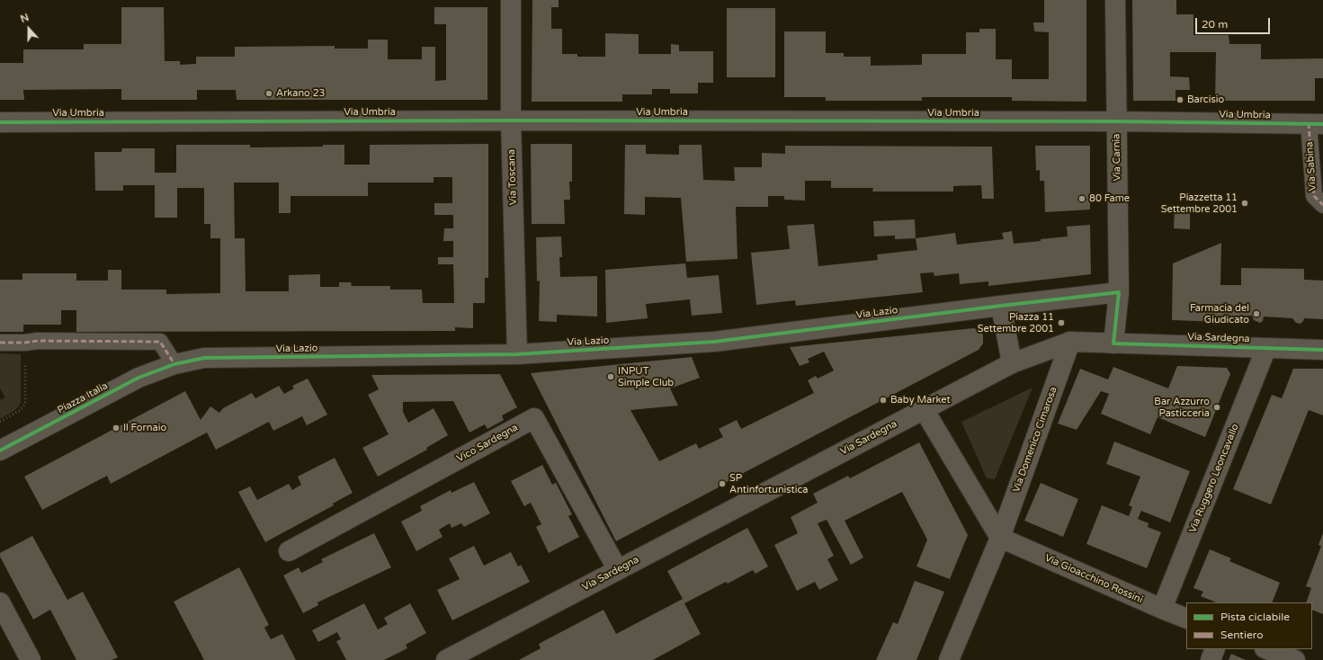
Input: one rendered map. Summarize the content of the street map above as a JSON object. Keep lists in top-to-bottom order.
{
  "streets": {
    "street": [
      "Via Umbria",
      "Via Carnia",
      "Via Sabina",
      "Via Toscana",
      "Via Lazio",
      "Via Sardegna",
      "Piazza Italia",
      "Via Domenico Cimarosa",
      "Vico Sardegna",
      "Via Ruggero Leoncavallo",
      "Via Gioacchino Rossini"
    ]
  },
  "crossings": [
    ["Via Umbria", "Via Carnia"],
    ["Via Umbria", "Via Sabina"],
    ["Via Umbria", "Via Toscana"],
    ["Via Toscana", "Via Lazio"],
    ["Via Lazio", "Piazza Italia"],
    ["Via Sardegna", "Via Domenico Cimarosa"],
    ["Via Sardegna", "Vico Sardegna"],
    ["Via Sardegna", "Via Ruggero Leoncavallo"],
    ["Via Domenico Cimarosa", "Via Gioacchino Rossini"],
    ["Via Ruggero Leoncavallo", "Via Gioacchino Rossini"]
  ],
  "places": [
    "Arkano 23",
    "Barcisio",
    "80 Fame",
    "Piazzetta 11 Settembre 2001",
    "Farmacia del Giudicato",
    "Piazza 11 Settembre 2001",
    "INPUT Simple Club",
    "Baby Market",
    "Bar Azzurro Pasticceria",
    "Il Fornaio",
    "SP Antinfortunistica"
  ],
  "legend": ["Pista ciclabile", "Sentiero"],
  "scale_bar": "20 m",
  "north": "top"
}
